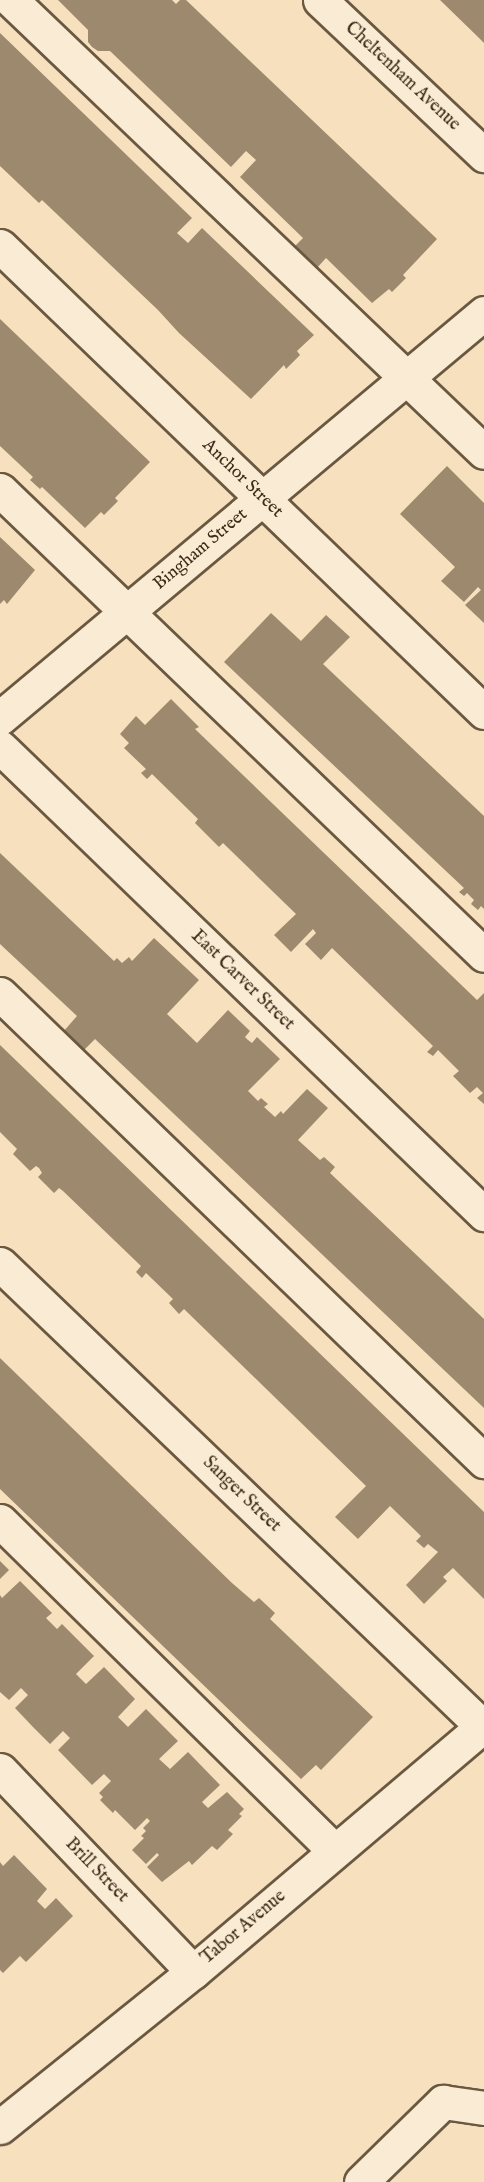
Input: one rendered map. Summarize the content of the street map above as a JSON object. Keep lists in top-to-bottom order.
{
  "streets": {
    "street": [
      "Cheltenham Avenue",
      "Anchor Street",
      "Bingham Street",
      "East Carver Street",
      "Sanger Street",
      "Brill Street",
      "Tabor Avenue"
    ]
  },
  "crossings": [
    ["Anchor Street", "Bingham Street"],
    ["Sanger Street", "Tabor Avenue"],
    ["Brill Street", "Tabor Avenue"]
  ]
}
